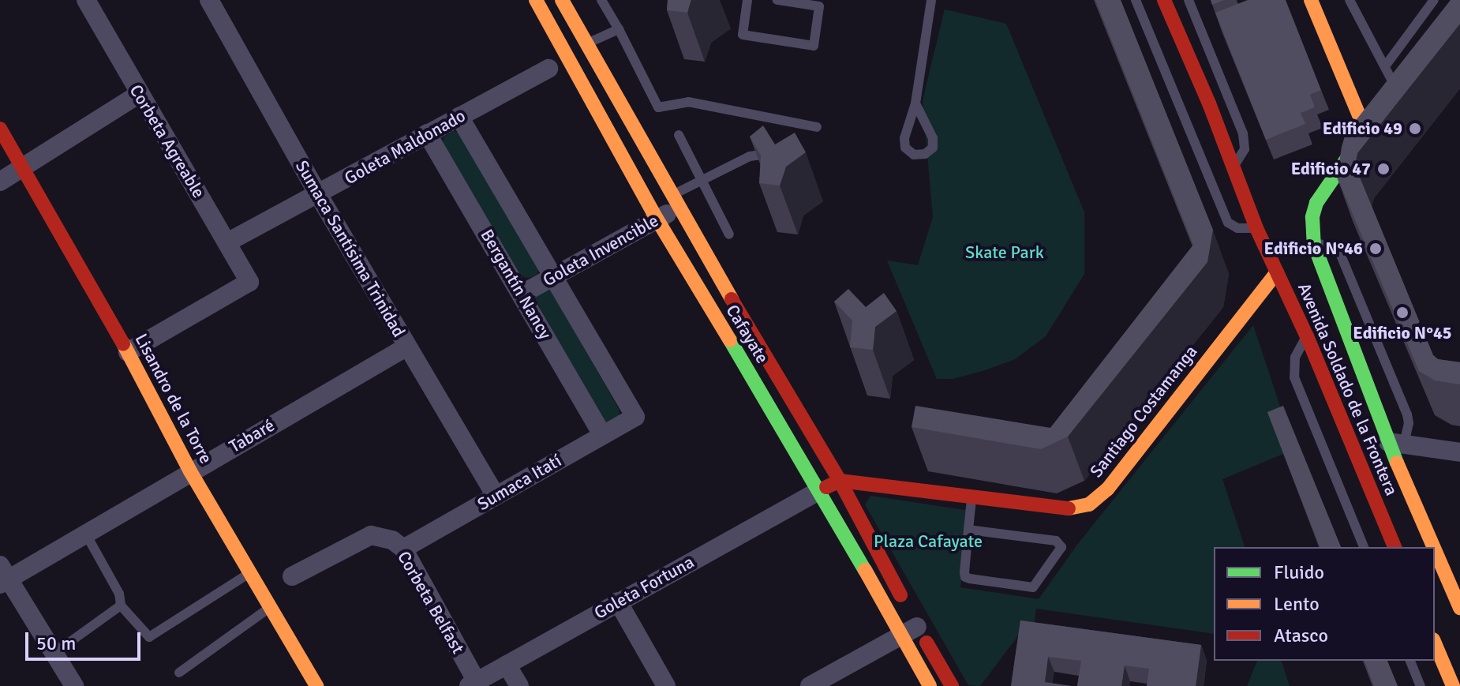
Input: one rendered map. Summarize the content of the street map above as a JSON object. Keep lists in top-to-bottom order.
{
  "streets": {
    "street": [
      "Corbeta Agreable",
      "Goleta Maldonado",
      "Sumaca Santísima Trinidad",
      "Goleta Invencible",
      "Bergantín Nancy",
      "Cafayate",
      "Avenida Soldado de la Frontera",
      "Lisandro de la Torre",
      "Santiago Costamanga",
      "Tabaré",
      "Sumaca Itatí",
      "Goleta Fortuna",
      "Corbeta Belfast"
    ]
  },
  "crossings": [
    ["Corbeta Agreable", "Goleta Maldonado"],
    ["Corbeta Agreable", "Lisandro de la Torre"],
    ["Goleta Maldonado", "Sumaca Santísima Trinidad"],
    ["Goleta Maldonado", "Bergantín Nancy"],
    ["Sumaca Santísima Trinidad", "Tabaré"],
    ["Sumaca Santísima Trinidad", "Sumaca Itatí"],
    ["Goleta Invencible", "Bergantín Nancy"],
    ["Goleta Invencible", "Cafayate"],
    ["Bergantín Nancy", "Sumaca Itatí"],
    ["Cafayate", "Santiago Costamanga"],
    ["Cafayate", "Goleta Fortuna"],
    ["Avenida Soldado de la Frontera", "Santiago Costamanga"],
    ["Lisandro de la Torre", "Tabaré"],
    ["Sumaca Itatí", "Corbeta Belfast"],
    ["Goleta Fortuna", "Corbeta Belfast"]
  ],
  "parks": ["Skate Park", "Plaza Cafayate"],
  "places": [
    "Edificio 49",
    "Edificio 47",
    "Edificio N°46",
    "Edificio N°45"
  ],
  "legend": ["Fluido", "Lento", "Atasco"],
  "scale_bar": "50 m"
}
